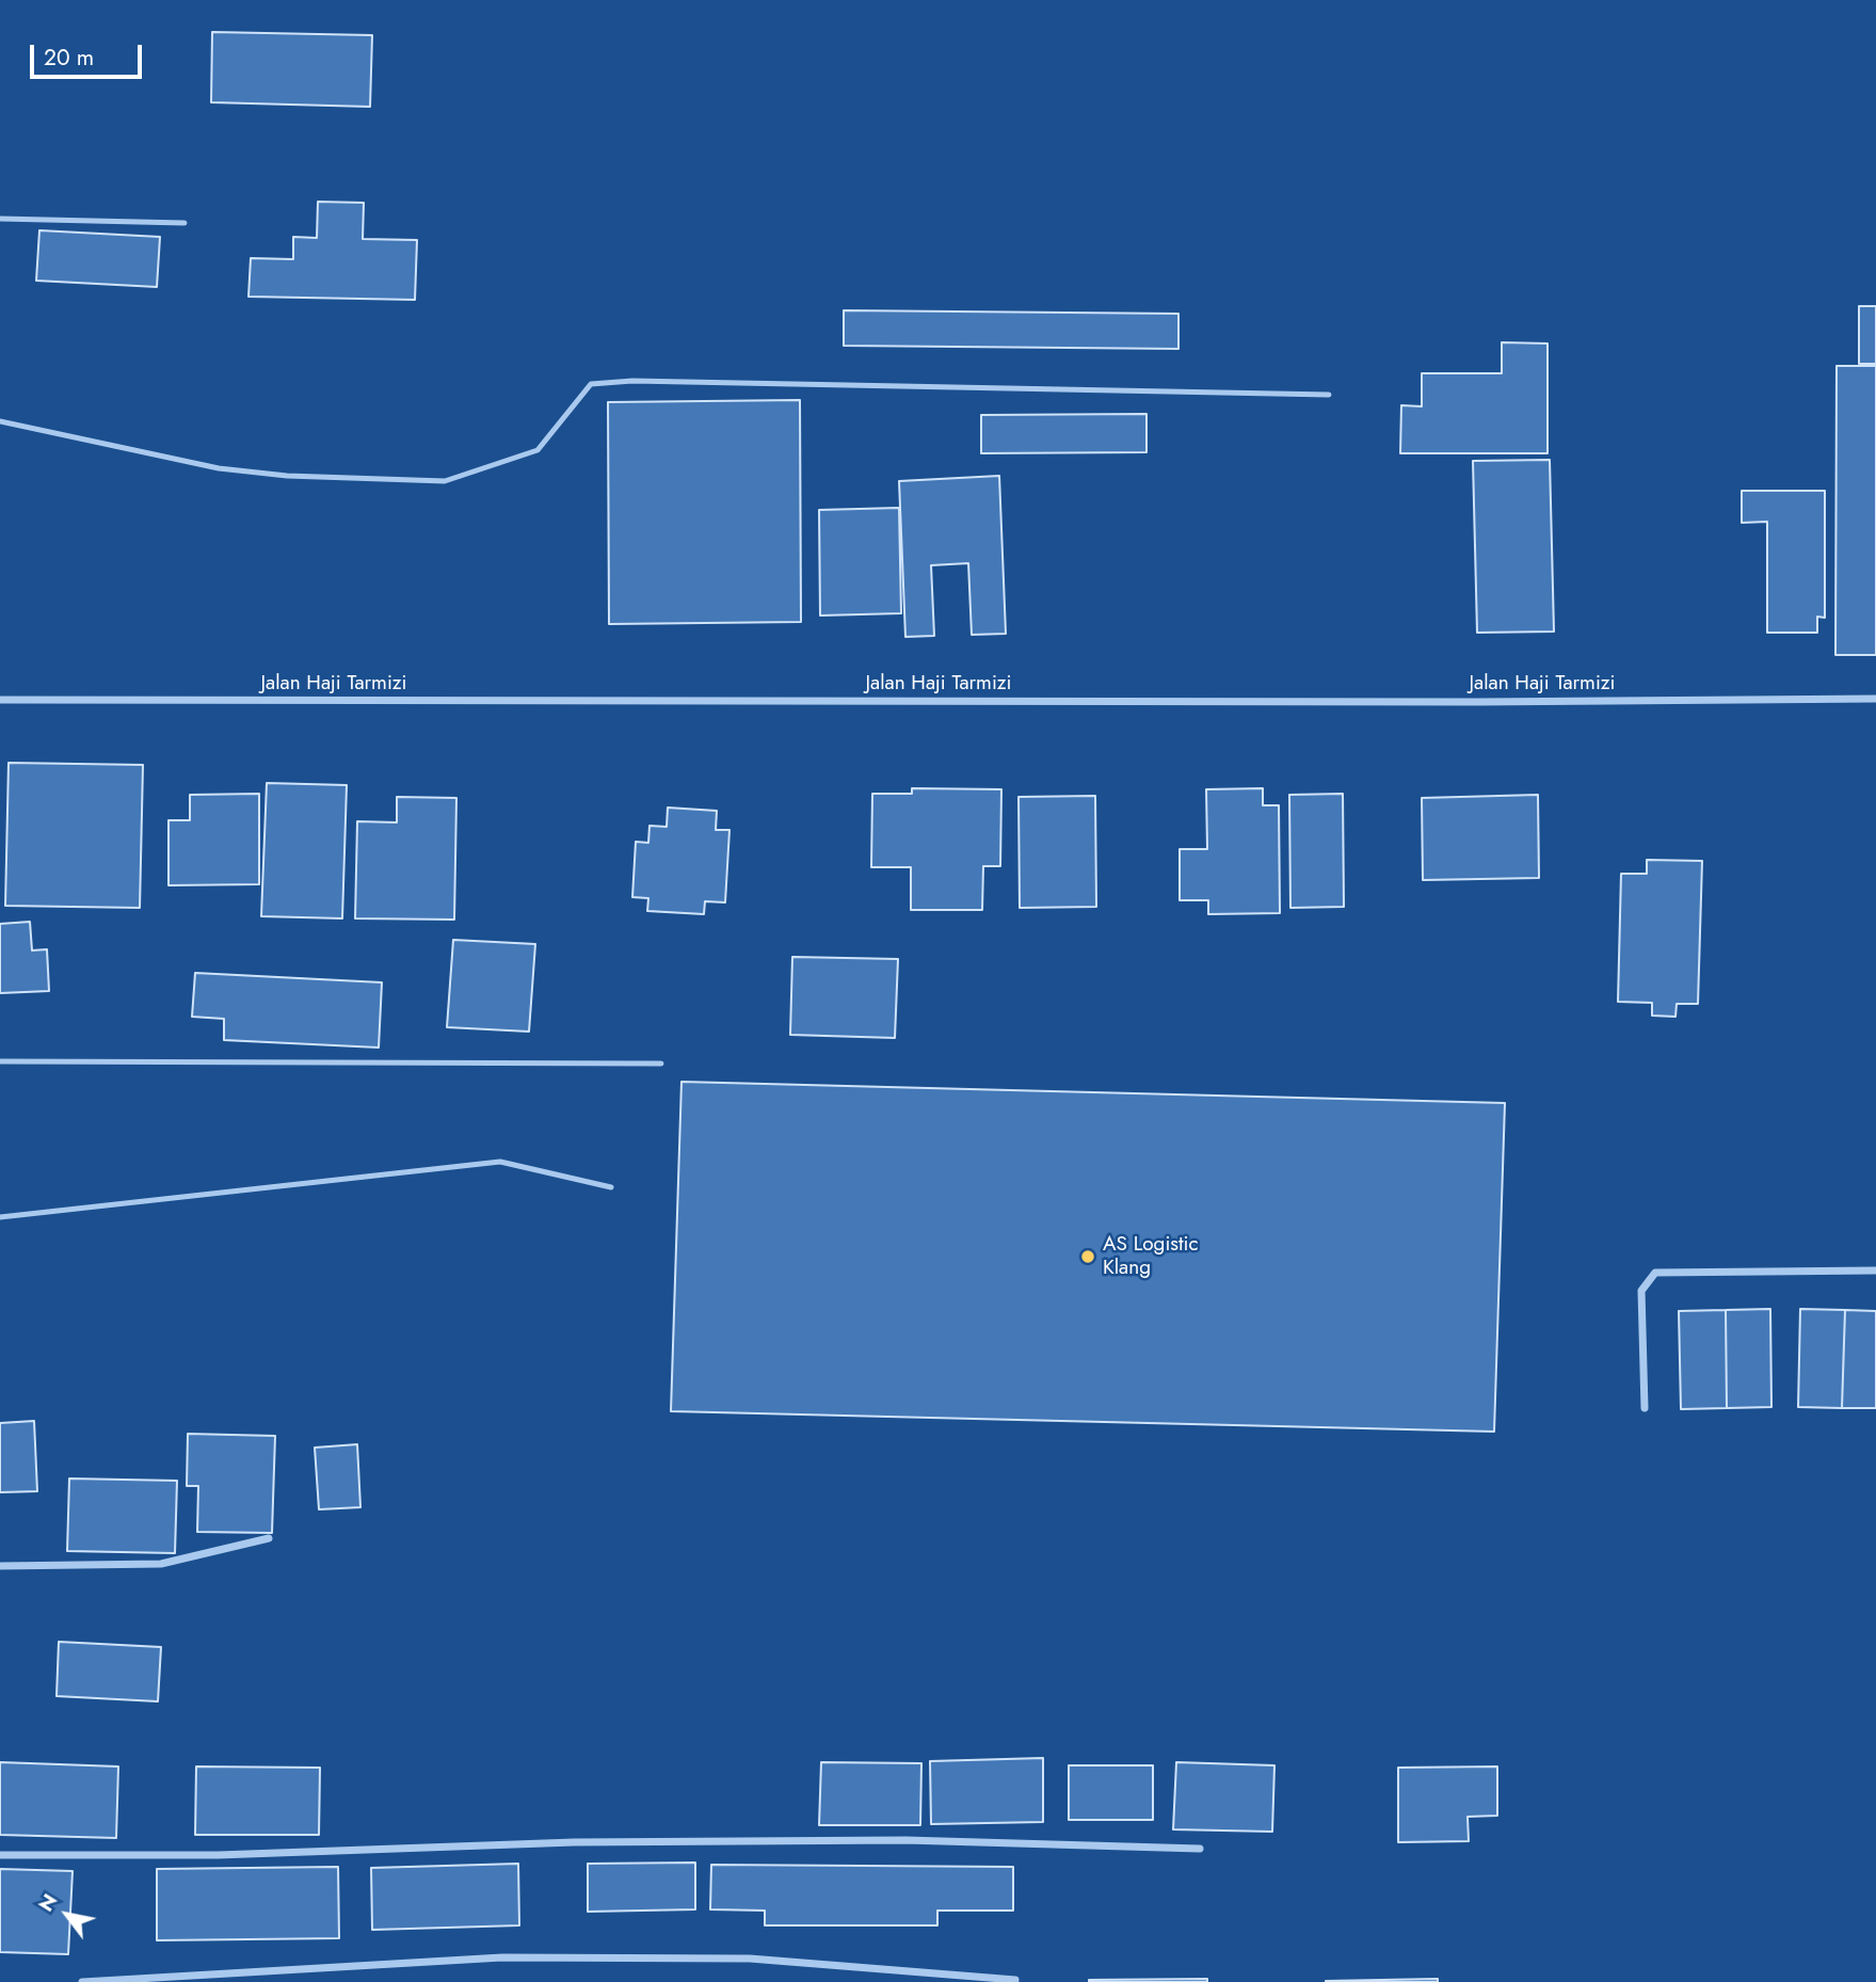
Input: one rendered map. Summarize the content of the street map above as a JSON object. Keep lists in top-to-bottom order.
{
  "streets": {
    "street": ["Jalan Haji Tarmizi"]
  },
  "places": ["AS Logistic Klang"],
  "scale_bar": "20 m",
  "north": "top left"
}
